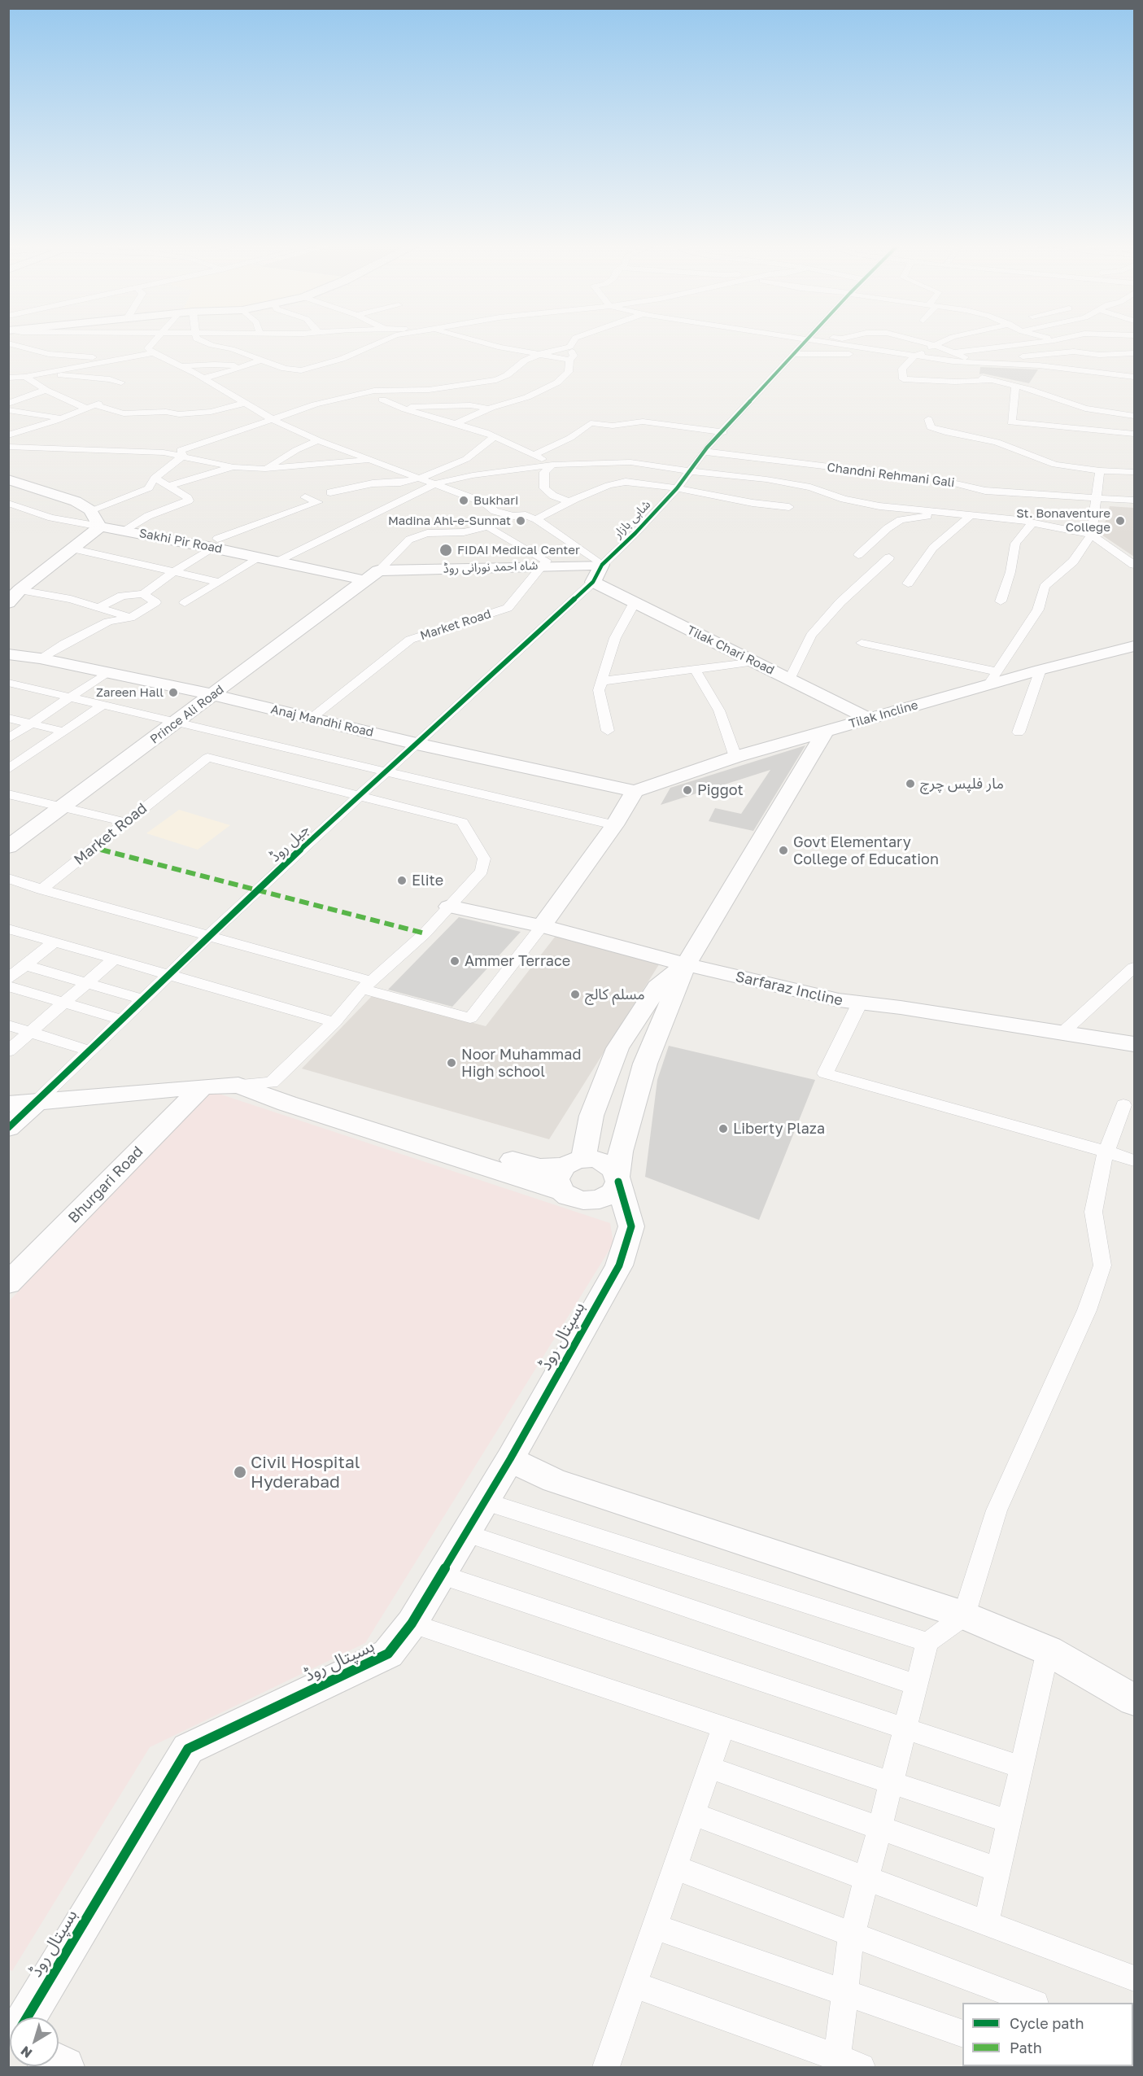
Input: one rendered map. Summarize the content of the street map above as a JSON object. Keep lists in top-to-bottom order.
{
  "streets": {
    "street": [
      "Chandni Rehmani Gali",
      "شاہی بازار",
      "Sakhi Pir Road",
      "شاہ احمد نورانی روڈ",
      "Market Road",
      "Tilak Chari Road",
      "Prince Ali Road",
      "Tilak Incline",
      "Anaj Mandhi Road",
      "جیل روڈ",
      "Sarfaraz Incline",
      "Bhurgari Road",
      "ہسپتال روڈ"
    ]
  },
  "crossings": [
    ["Chandni Rehmani Gali", "شاہی بازار"],
    ["شاہی بازار", "شاہ احمد نورانی روڈ"],
    ["Sakhi Pir Road", "شاہ احمد نورانی روڈ"],
    ["Sakhi Pir Road", "Prince Ali Road"],
    ["شاہ احمد نورانی روڈ", "Market Road"],
    ["شاہ احمد نورانی روڈ", "Prince Ali Road"],
    ["Market Road", "Anaj Mandhi Road"],
    ["Market Road", "جیل روڈ"],
    ["Tilak Chari Road", "Tilak Incline"],
    ["Tilak Chari Road", "جیل روڈ"],
    ["Prince Ali Road", "Anaj Mandhi Road"],
    ["Tilak Incline", "Anaj Mandhi Road"],
    ["Anaj Mandhi Road", "جیل روڈ"]
  ],
  "places": [
    "Bukhari",
    "Madina Ahl-e-Sunnat",
    "St. Bonaventure College",
    "FIDAI Medical Center",
    "Zareen Hall",
    "مار فلپس چرچ",
    "Piggot",
    "Govt Elementary College of Education",
    "Elite",
    "Ammer Terrace",
    "مسلم کالج",
    "Noor Muhammad High school",
    "Liberty Plaza",
    "Civil Hospital Hyderabad"
  ],
  "legend": ["Cycle path", "Path"],
  "north": "bottom left"
}
